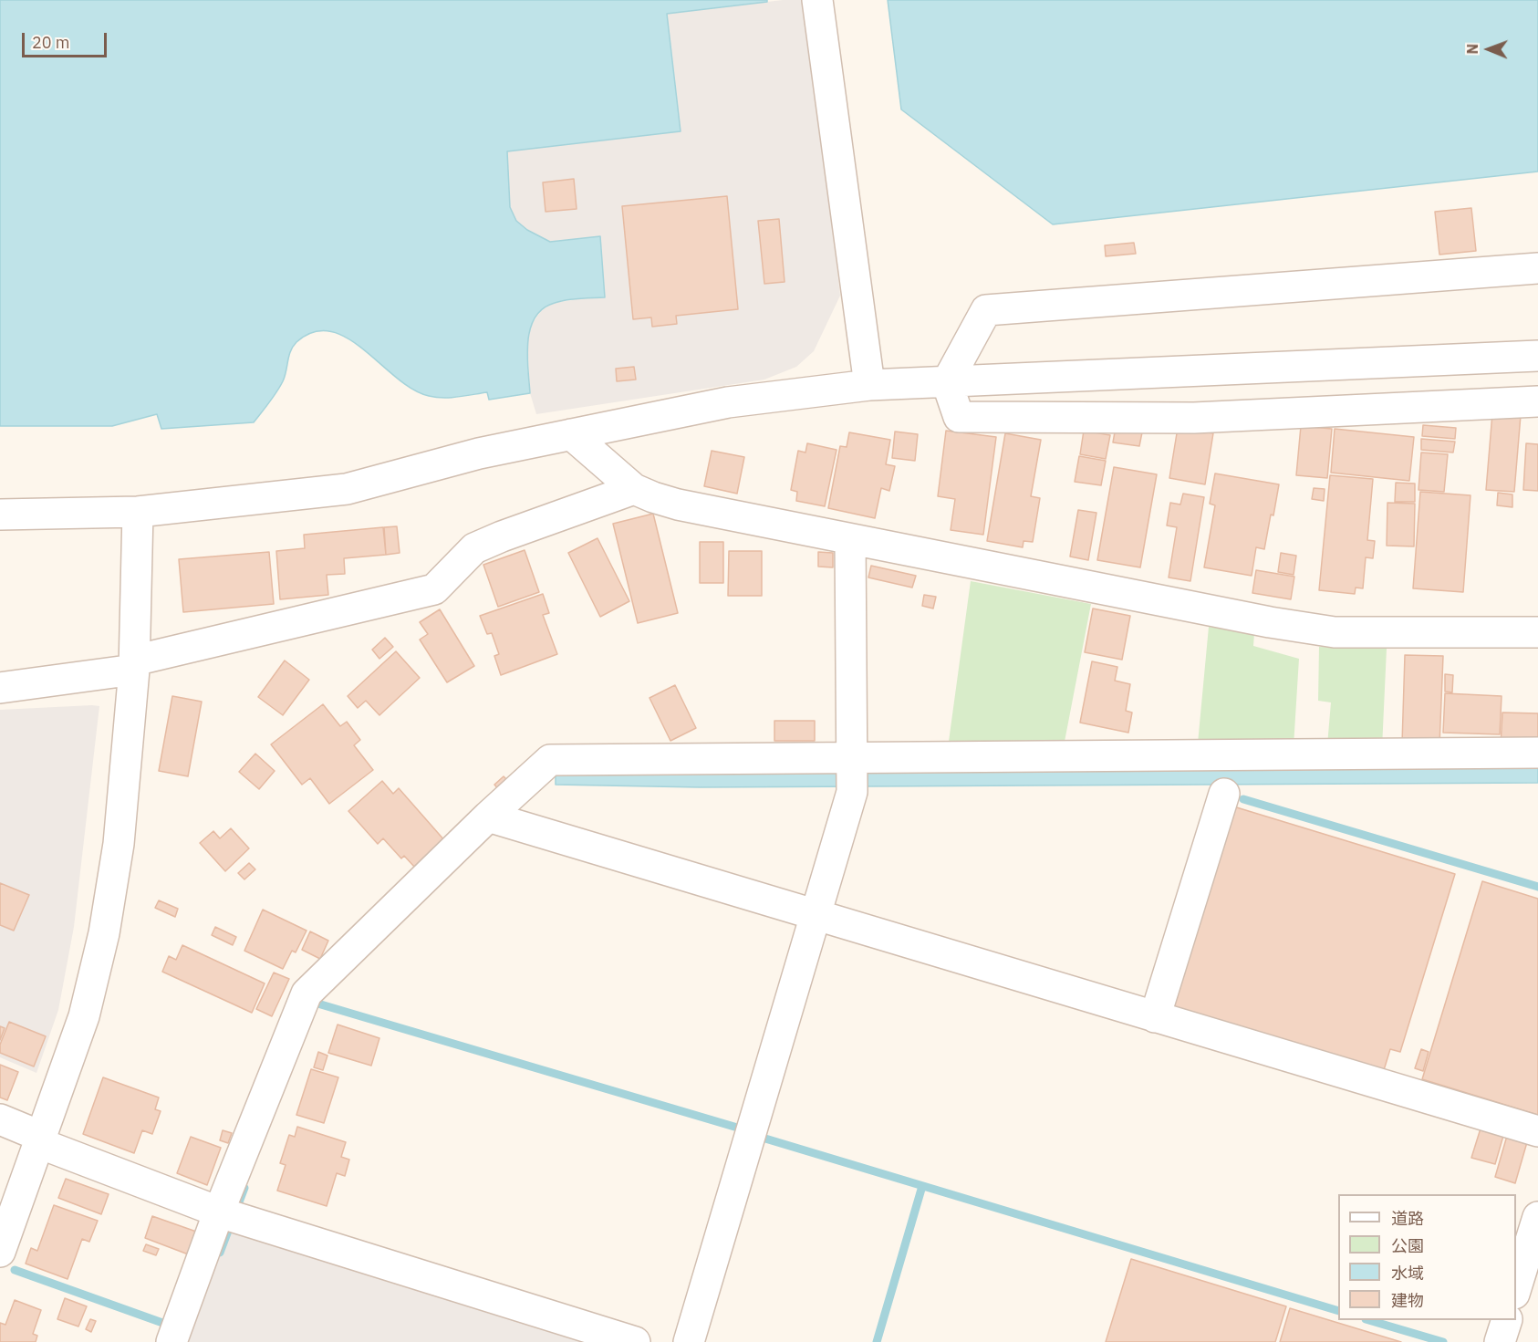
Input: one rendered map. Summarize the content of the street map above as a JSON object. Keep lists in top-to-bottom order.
{
  "legend": [
    "道路",
    "公園",
    "水域",
    "建物"
  ],
  "scale_bar": "20 m",
  "north": "left"
}
